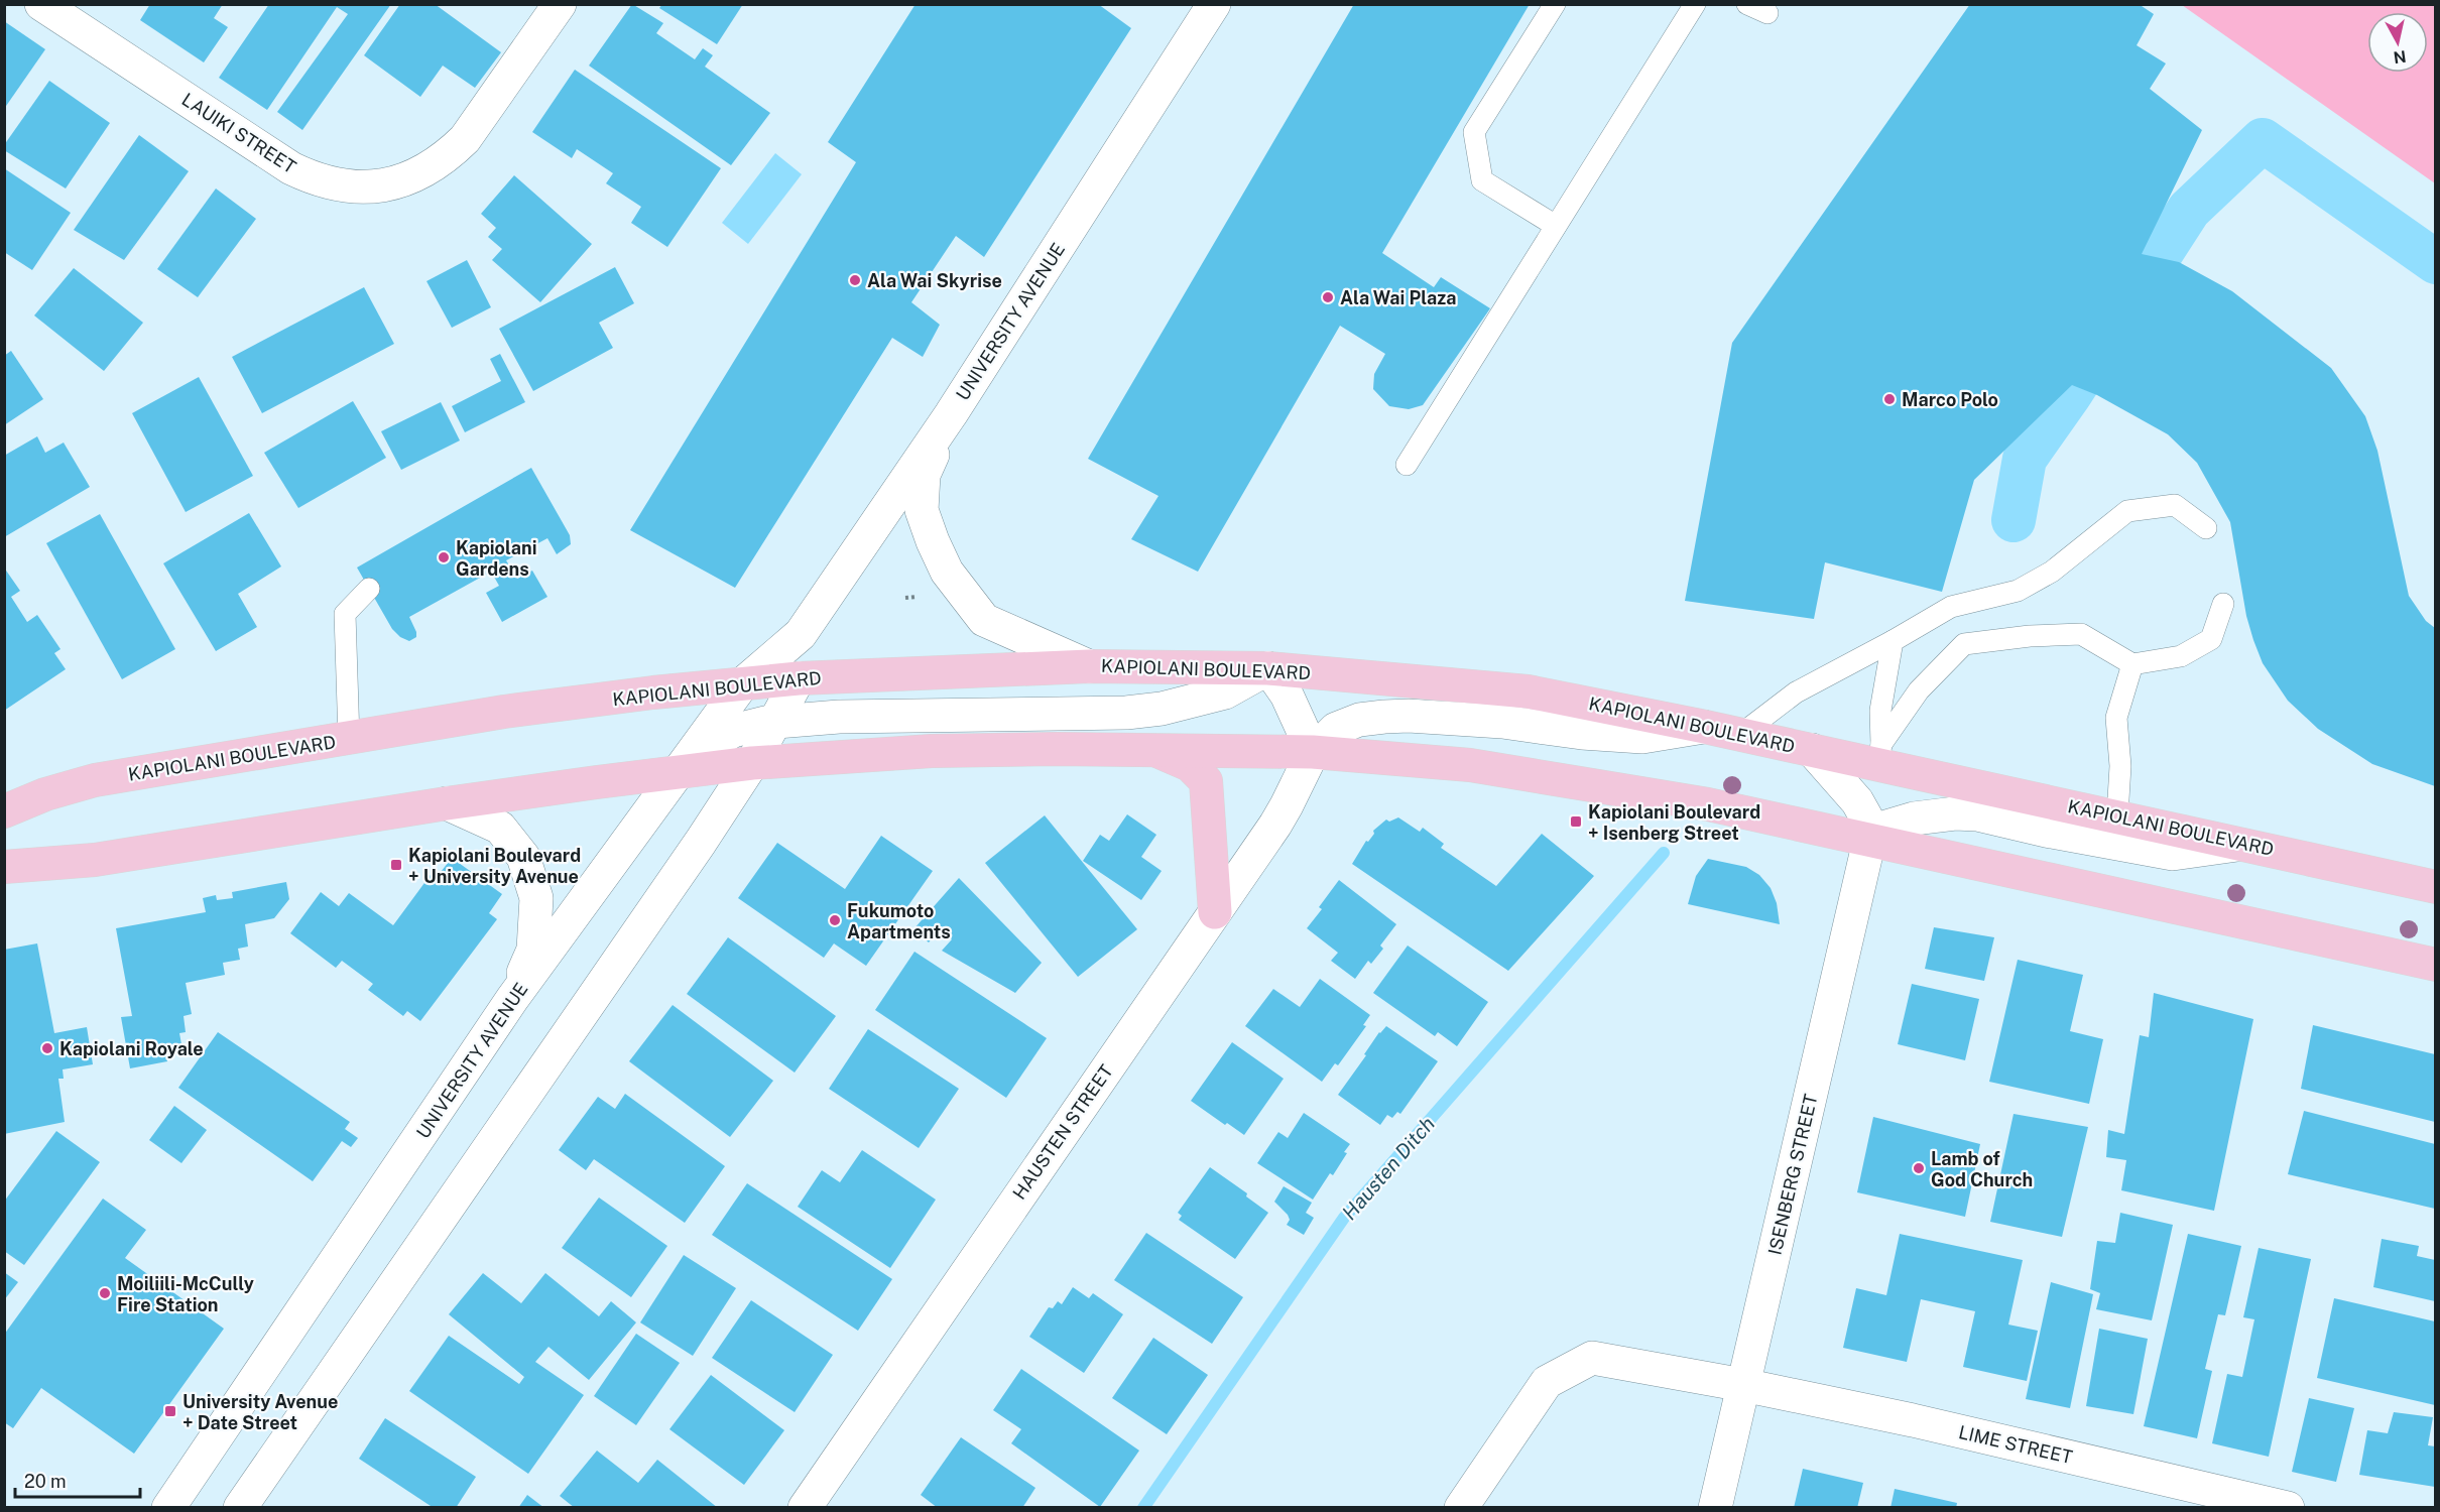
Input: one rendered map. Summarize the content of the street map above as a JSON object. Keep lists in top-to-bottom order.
{
  "streets": {
    "main road": ["KAPIOLANI BOULEVARD"],
    "street": [
      "LAUIKI STREET",
      "UNIVERSITY AVENUE",
      "HAUSTEN STREET",
      "ISENBERG STREET",
      "LIME STREET"
    ]
  },
  "crossings": [
    ["UNIVERSITY AVENUE", "KAPIOLANI BOULEVARD"],
    ["KAPIOLANI BOULEVARD", "HAUSTEN STREET"],
    ["ISENBERG STREET", "LIME STREET"]
  ],
  "water": ["Hausten Ditch"],
  "places": {
    "other": [
      "Ala Wai Skyrise",
      "Ala Wai Plaza",
      "Marco Polo",
      "Kapiolani Gardens",
      "Fukumoto Apartments",
      "Kapiolani Royale",
      "Lamb of God Church",
      "Moiliili-McCully Fire Station"
    ],
    "transit": ["Kapiolani Boulevard + Isenberg Street", "Kapiolani Boulevard + University Avenue", "University Avenue + Date Street"]
  },
  "scale_bar": "20 m",
  "north": "bottom"
}
